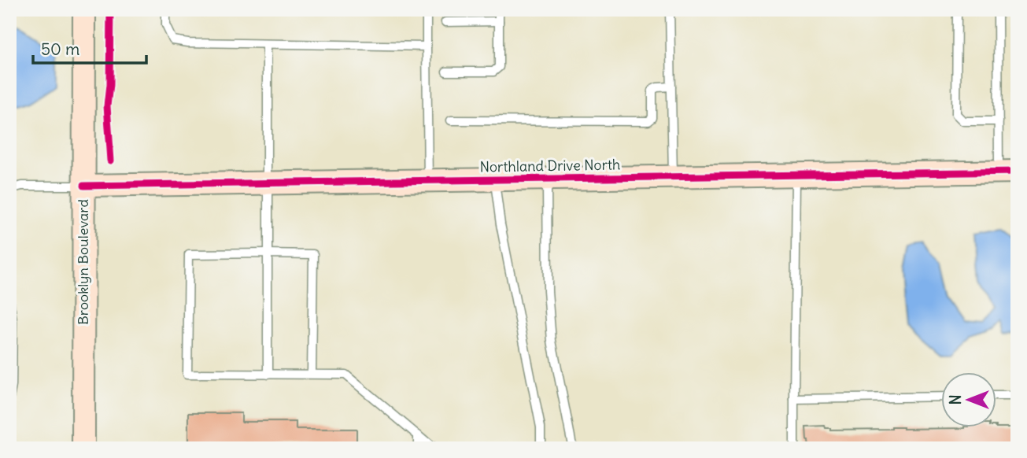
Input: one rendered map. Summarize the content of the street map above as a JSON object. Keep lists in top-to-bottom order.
{
  "streets": {
    "street": ["Northland Drive North", "Brooklyn Boulevard"]
  },
  "crossings": [
    ["Northland Drive North", "Brooklyn Boulevard"]
  ],
  "scale_bar": "50 m",
  "north": "left"
}
